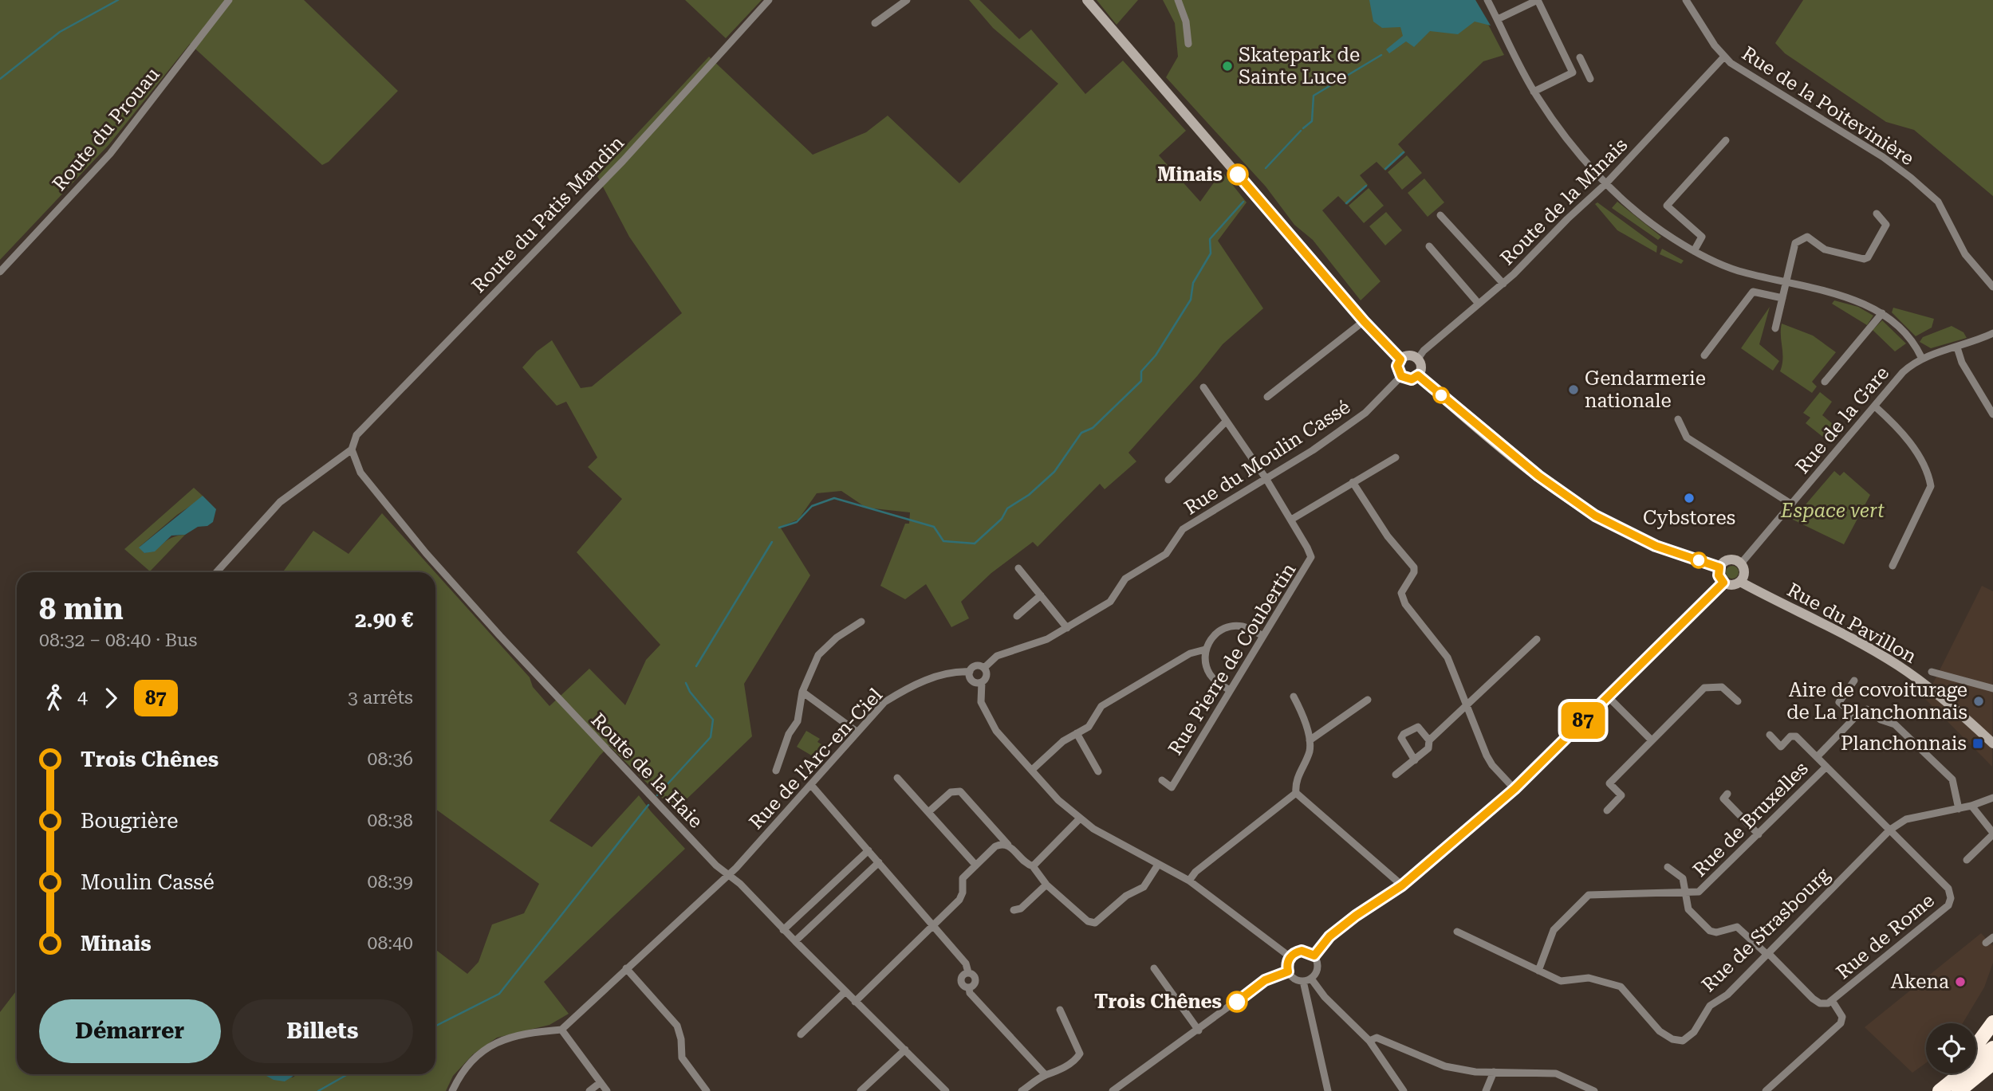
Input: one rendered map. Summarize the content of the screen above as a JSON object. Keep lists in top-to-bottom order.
{
  "streets": {
    "street": [
      "Rue de la Poitevinière",
      "Route du Prouau",
      "Route de la Minais",
      "Route du Patis Mandin",
      "Rue de la Gare",
      "Rue du Moulin Cassé",
      "Rue du Pavillon",
      "Rue Pierre de Coubertin",
      "Rue de l'Arc-en-Ciel",
      "Route de la Haie",
      "Rue de Bruxelles",
      "Rue de Strasbourg",
      "Rue de Rome"
    ]
  },
  "crossings": [
    ["Rue de la Poitevinière", "Route de la Minais"],
    ["Route de la Minais", "Rue du Moulin Cassé"],
    ["Route du Patis Mandin", "Route de la Haie"],
    ["Rue de la Gare", "Rue du Pavillon"],
    ["Rue du Moulin Cassé", "Rue Pierre de Coubertin"],
    ["Rue du Moulin Cassé", "Rue de l'Arc-en-Ciel"],
    ["Rue de l'Arc-en-Ciel", "Route de la Haie"],
    ["Rue de Bruxelles", "Rue de Strasbourg"],
    ["Rue de Bruxelles", "Rue de Rome"],
    ["Rue de Strasbourg", "Rue de Rome"]
  ],
  "parks": ["Espace vert"],
  "places": {
    "other": [
      "Skatepark de Sainte Luce",
      "Minais",
      "Gendarmerie nationale",
      "Cybstores",
      "Aire de covoiturage de La Planchonnais",
      "Akena",
      "Trois Chênes"
    ],
    "transit": ["Planchonnais"]
  },
  "lines": ["bus line 87"],
  "page": {
    "on_map": "87",
    "heading": ["8 min", "08:32 – 08:40 · Bus", "2.90 €"],
    "legs": ["4", "87", "3 arrêts"],
    "list": [
      {
        "name": "Trois Chênes",
        "value": "08:36"
      },
      {
        "name": "Bougrière",
        "value": "08:38"
      },
      {
        "name": "Moulin Cassé",
        "value": "08:39"
      },
      {
        "name": "Minais",
        "value": "08:40"
      }
    ],
    "buttons": ["Démarrer", "Billets"]
  }
}
